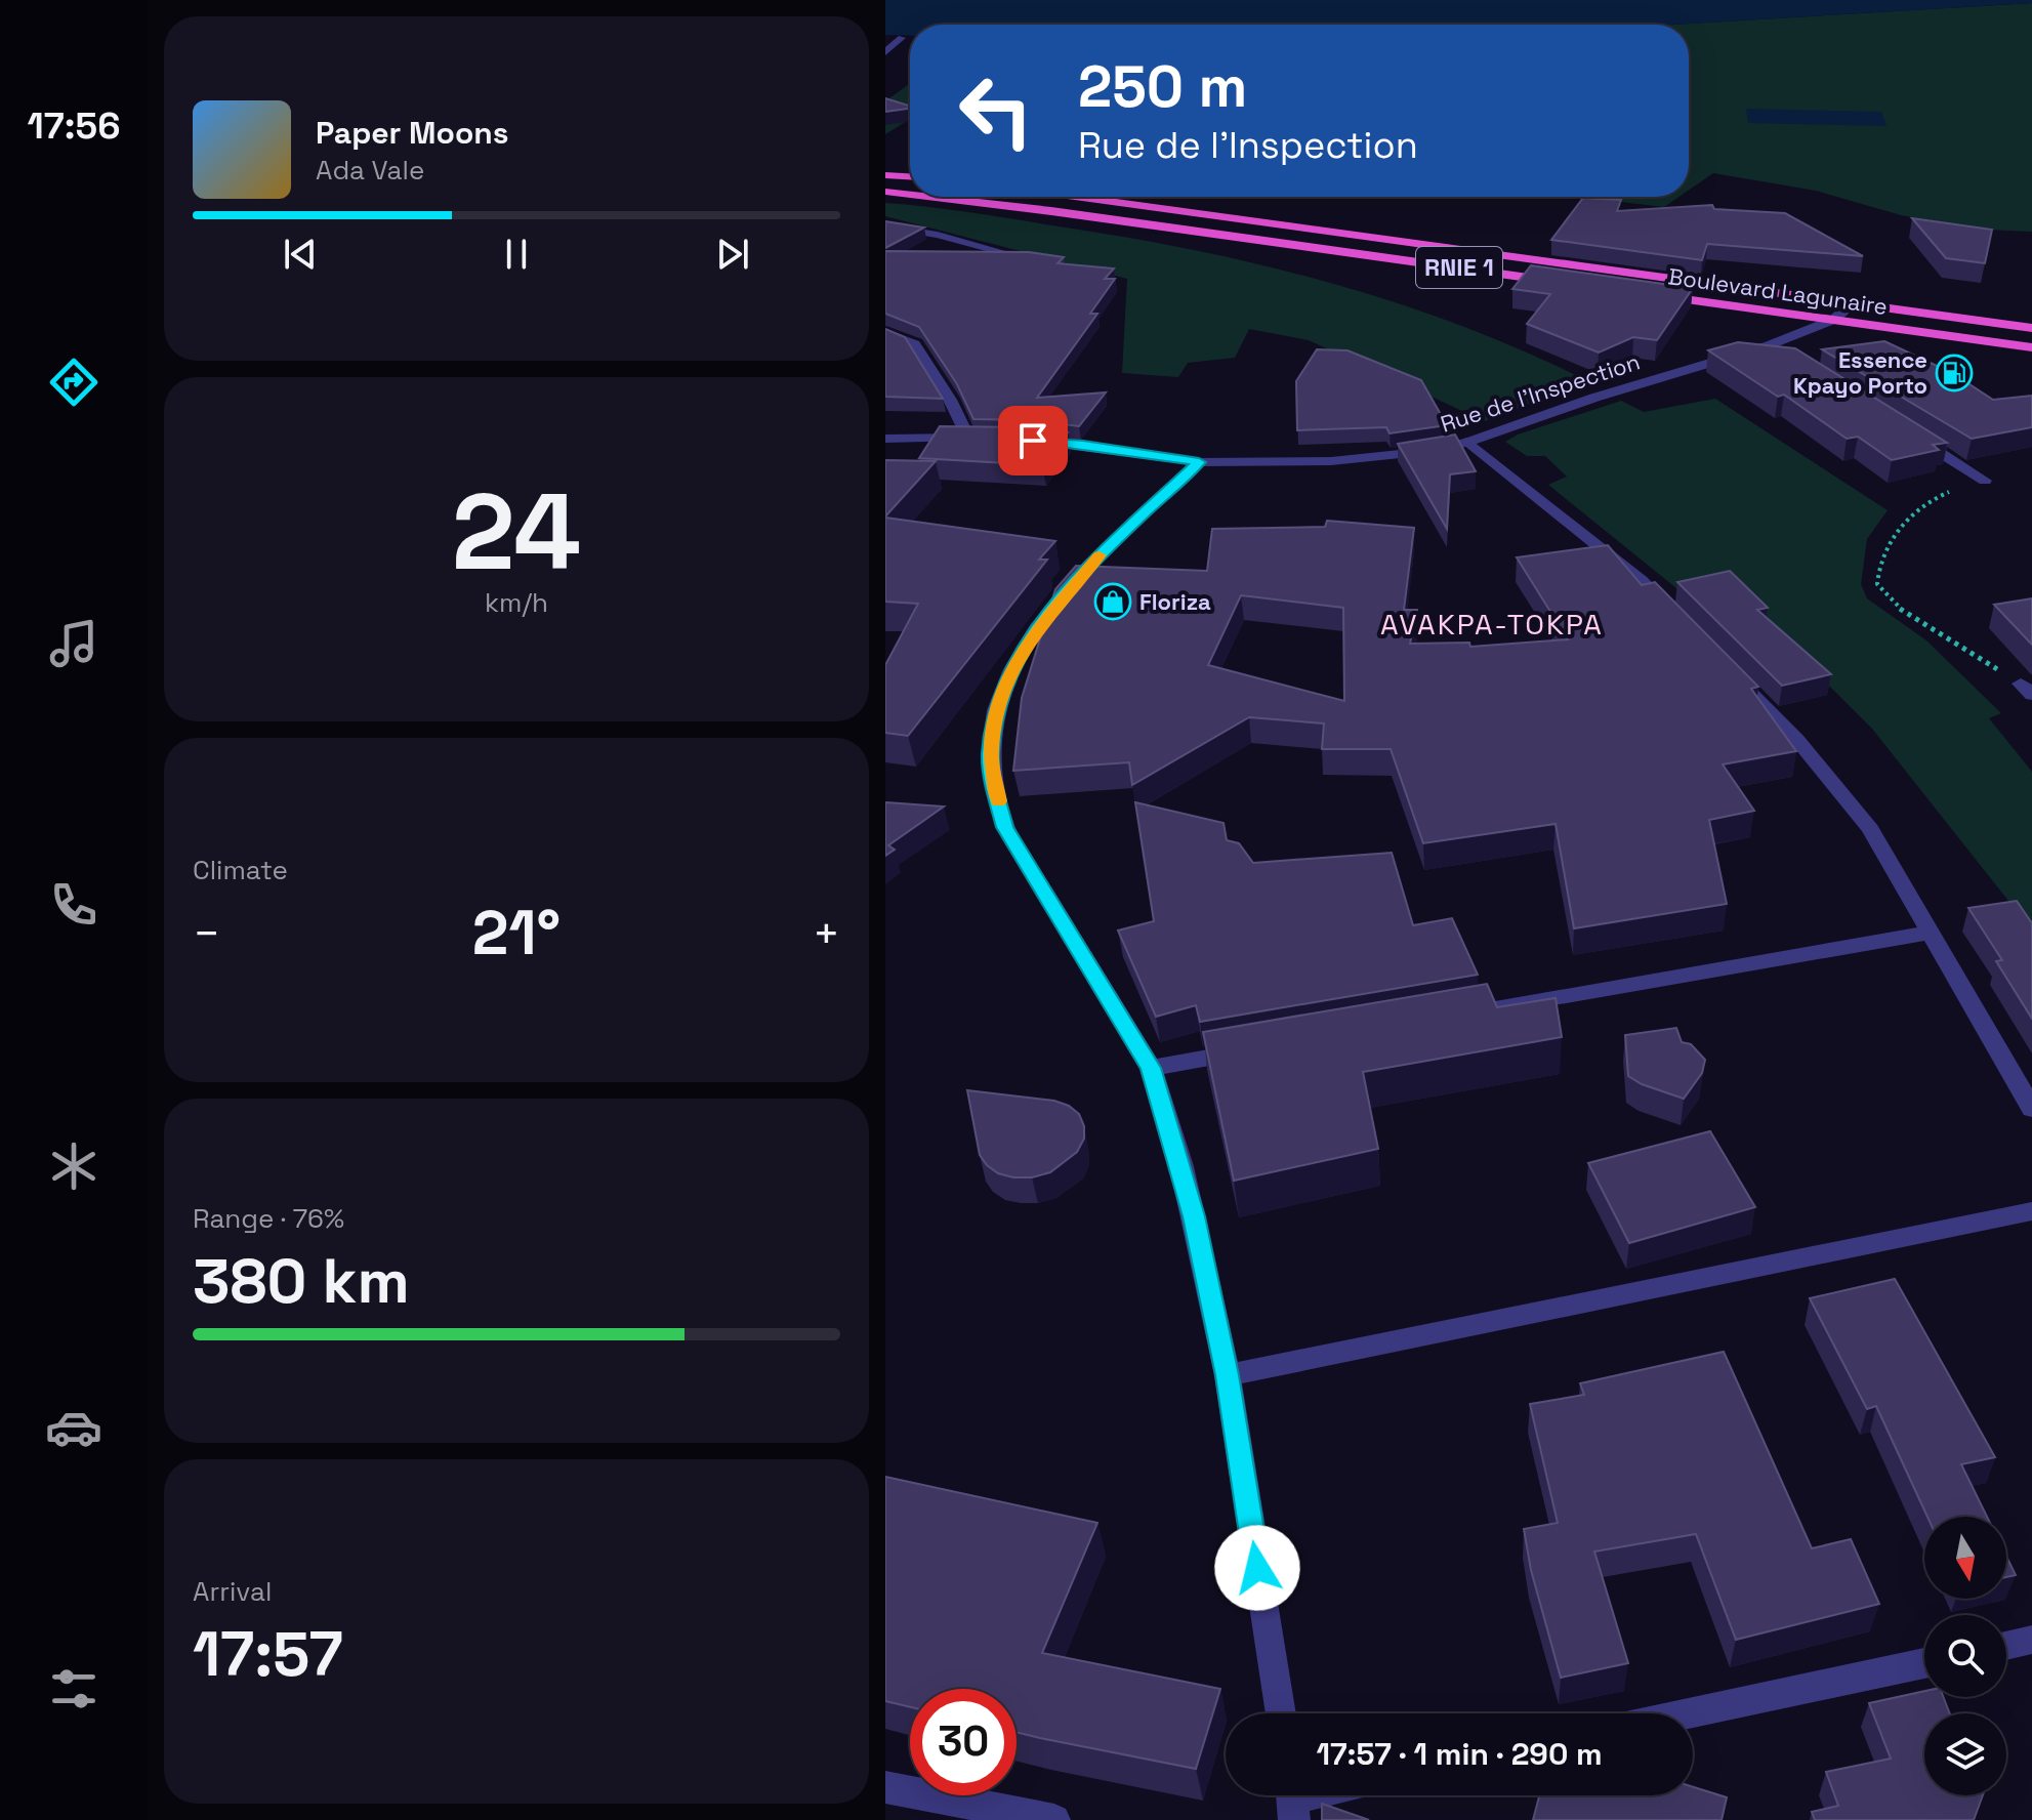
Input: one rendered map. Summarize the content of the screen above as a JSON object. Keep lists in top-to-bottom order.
{
  "streets": {
    "highway": ["RNIE 1", "Boulevard Lagunaire"],
    "street": ["Rue de l'Inspection"]
  },
  "crossings": [
    ["Boulevard Lagunaire", "Rue de l'Inspection"]
  ],
  "districts": ["AVAKPA-TOKPA"],
  "places": {
    "fuel station": ["Essence Kpayo Porto"],
    "shop": ["Floriza"]
  },
  "north": "bottom",
  "page": {
    "tabs": "17:56",
    "turn": ["250 m", "Rue de l'Inspection"],
    "song": ["Paper Moons", "Ada Vale"],
    "tile": [
      ["24", "km/h"],
      "Climate",
      ["Range · 76%", "380 km"],
      ["Arrival", "17:57"]
    ],
    "heat": ["−", "21°", "+"],
    "limit": "30",
    "trip": "17:57 · 1 min · 290 m"
  }
}
